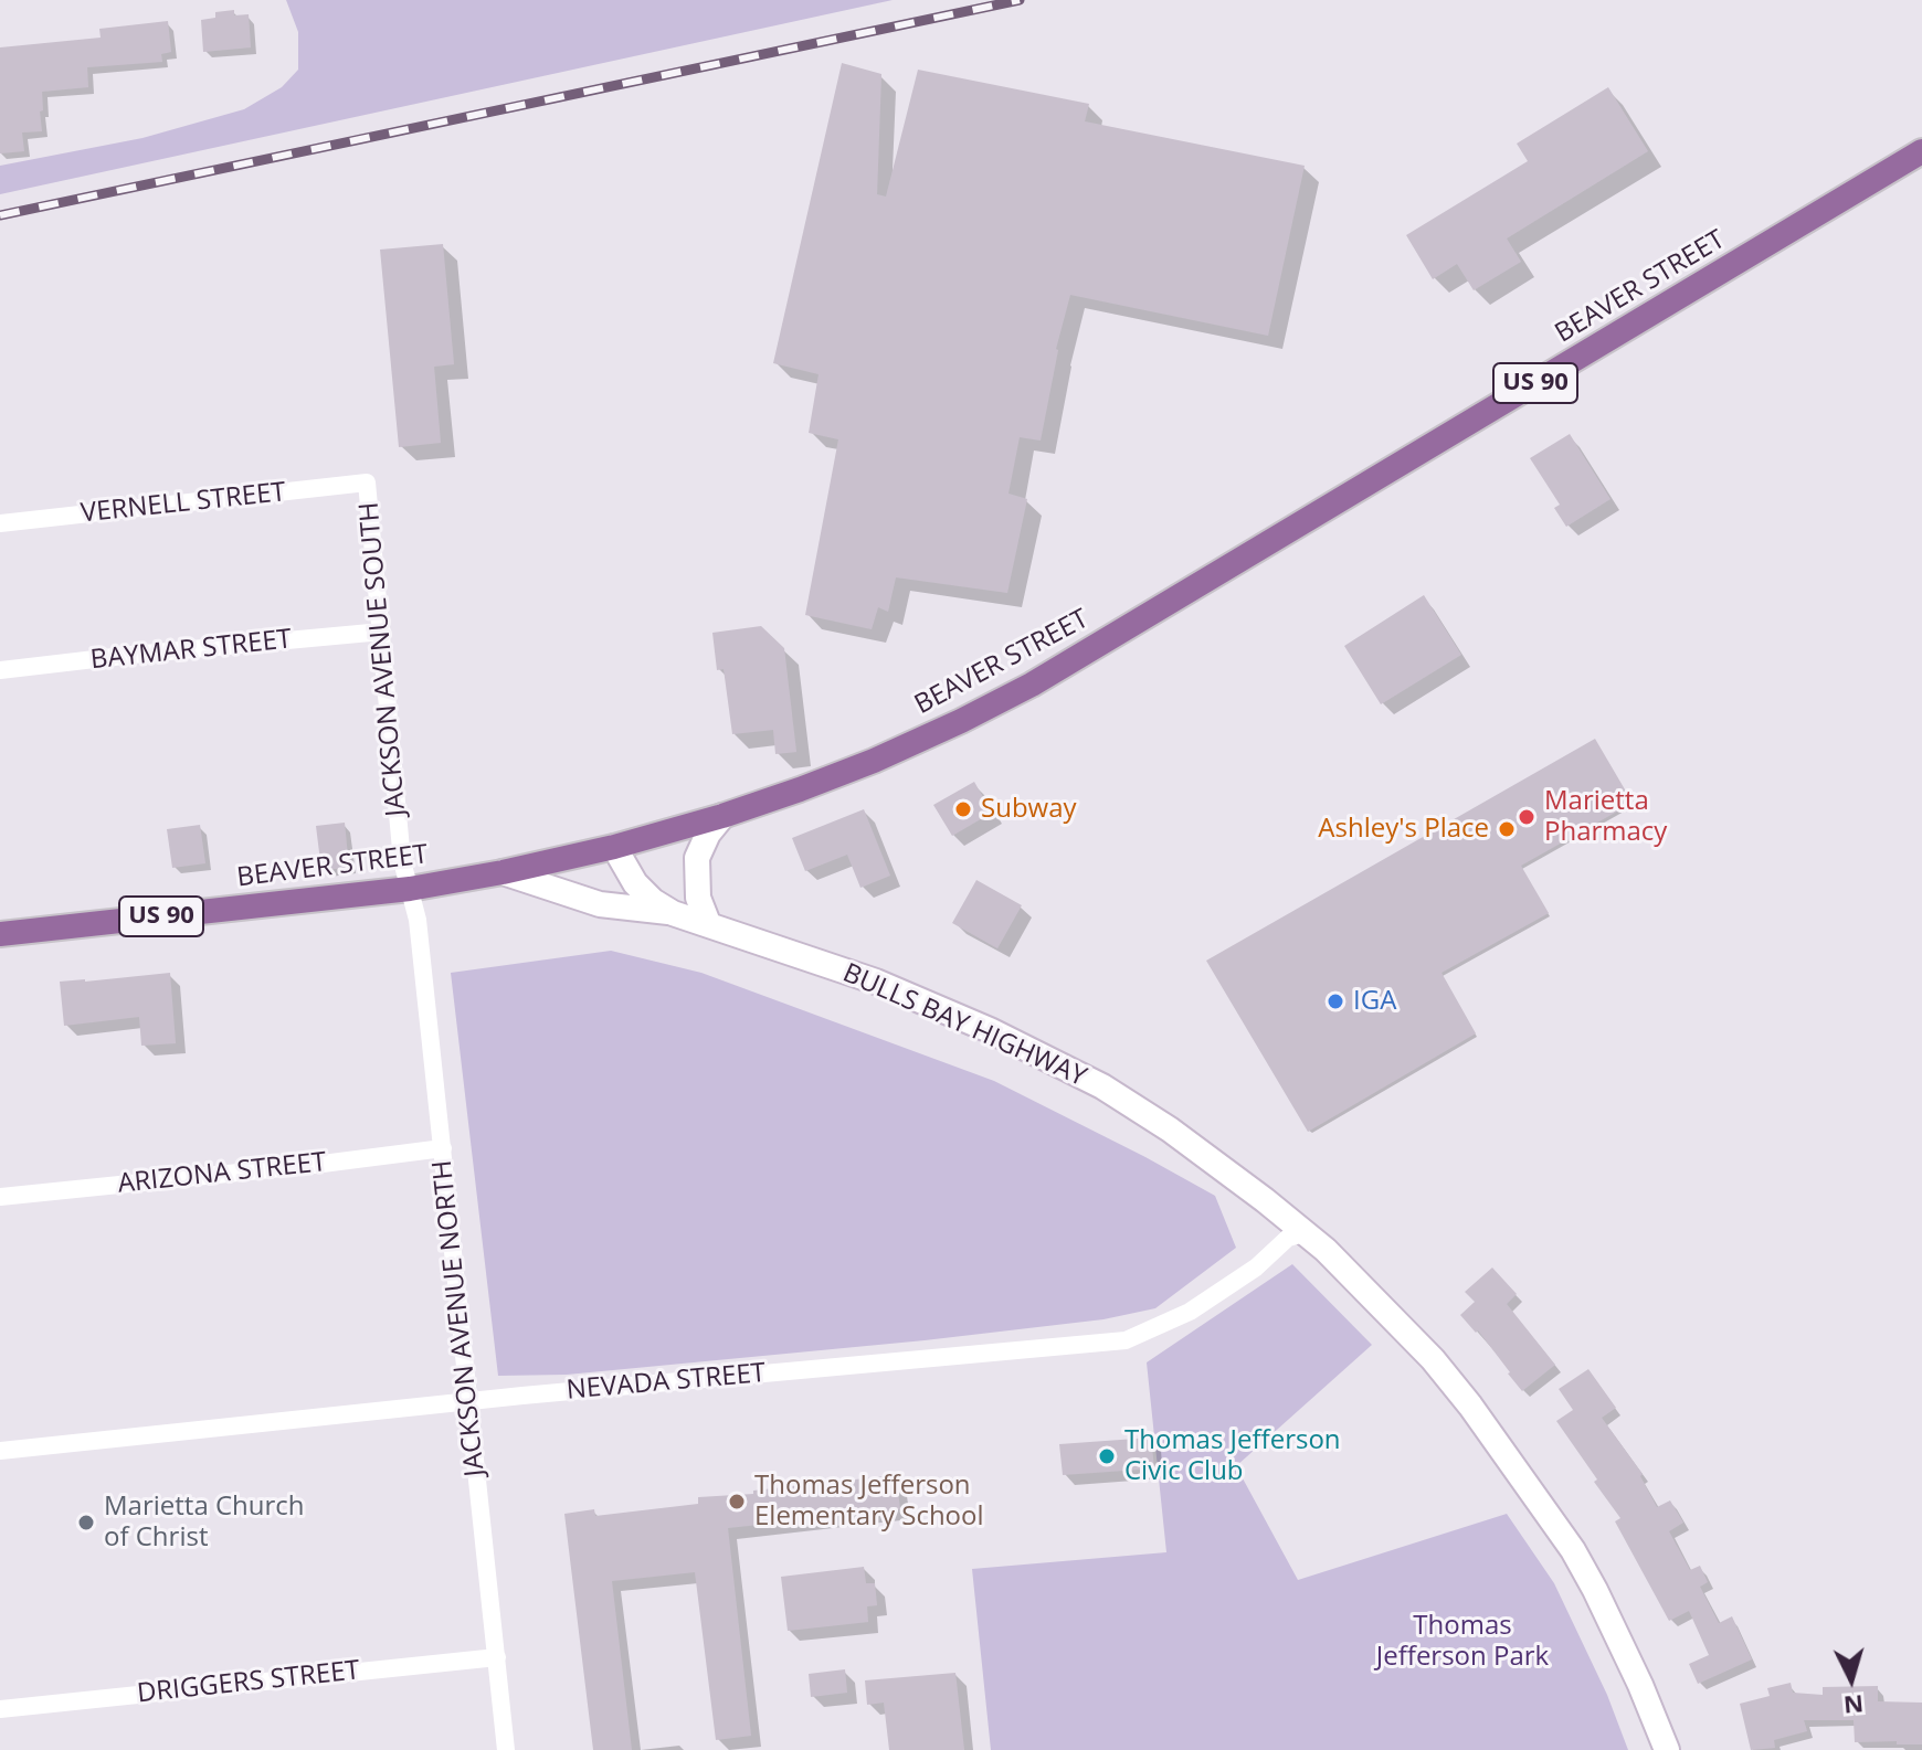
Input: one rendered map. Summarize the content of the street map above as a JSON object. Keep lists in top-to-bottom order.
{
  "streets": {
    "main road": ["BEAVER STREET", "US 90", "BULLS BAY HIGHWAY"],
    "street": [
      "VERNELL STREET",
      "BAYMAR STREET",
      "JACKSON AVENUE SOUTH",
      "ARIZONA STREET",
      "JACKSON AVENUE NORTH",
      "NEVADA STREET",
      "DRIGGERS STREET"
    ]
  },
  "crossings": [
    ["BEAVER STREET", "JACKSON AVENUE SOUTH"],
    ["BEAVER STREET", "BULLS BAY HIGHWAY"],
    ["BEAVER STREET", "JACKSON AVENUE NORTH"],
    ["VERNELL STREET", "JACKSON AVENUE SOUTH"],
    ["BAYMAR STREET", "JACKSON AVENUE SOUTH"],
    ["JACKSON AVENUE SOUTH", "JACKSON AVENUE NORTH"],
    ["BULLS BAY HIGHWAY", "NEVADA STREET"],
    ["ARIZONA STREET", "JACKSON AVENUE NORTH"],
    ["JACKSON AVENUE NORTH", "NEVADA STREET"],
    ["JACKSON AVENUE NORTH", "DRIGGERS STREET"]
  ],
  "parks": ["Thomas Jefferson Park"],
  "places": [
    "Subway",
    "Marietta Pharmacy",
    "Ashley's Place",
    "IGA",
    "Thomas Jefferson Civic Club",
    "Thomas Jefferson Elementary School",
    "Marietta Church of Christ"
  ],
  "north": "bottom"
}
